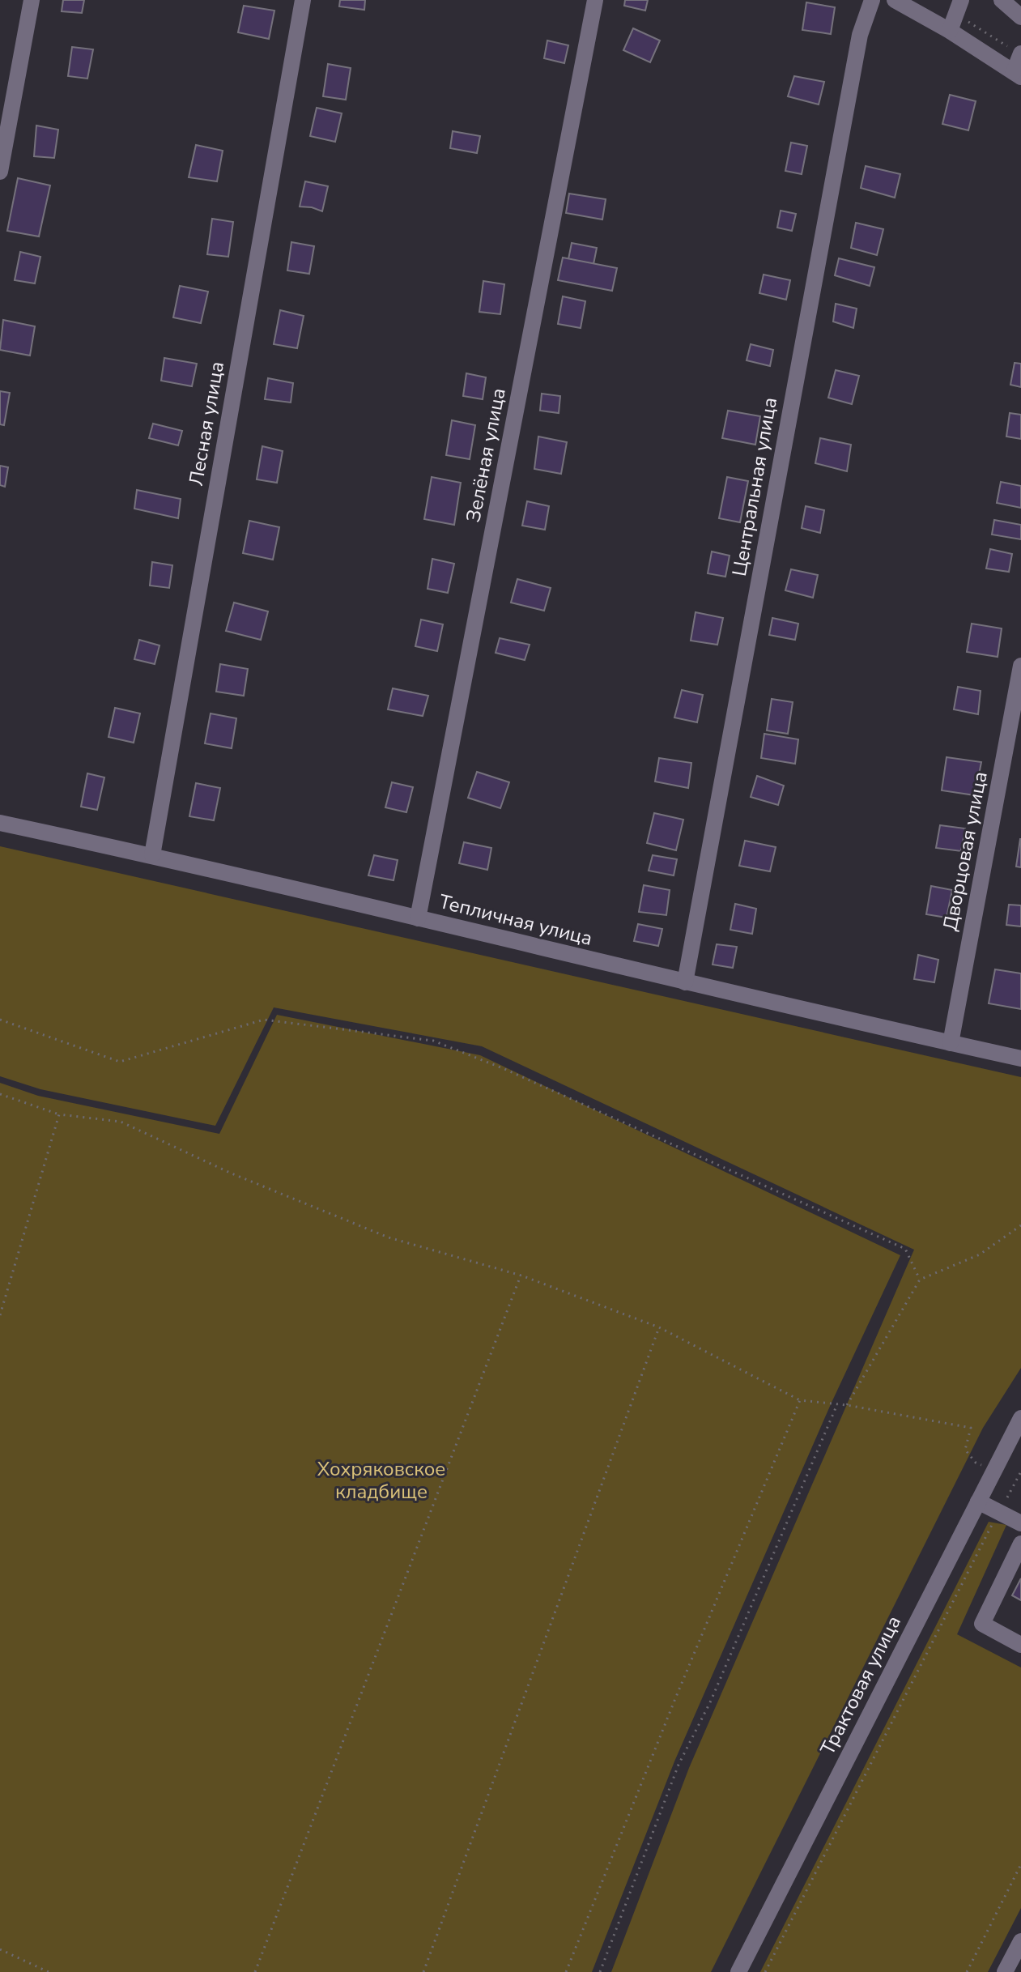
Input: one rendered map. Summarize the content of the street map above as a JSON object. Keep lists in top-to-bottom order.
{
  "streets": {
    "street": [
      "Лесная улица",
      "Зелёная улица",
      "Центральная улица",
      "Дворцовая улица",
      "Тепличная улица",
      "Трактовая улица"
    ]
  },
  "crossings": [
    ["Лесная улица", "Тепличная улица"],
    ["Зелёная улица", "Тепличная улица"],
    ["Центральная улица", "Тепличная улица"],
    ["Дворцовая улица", "Тепличная улица"]
  ],
  "parks": ["Хохряковское кладбище"]
}
